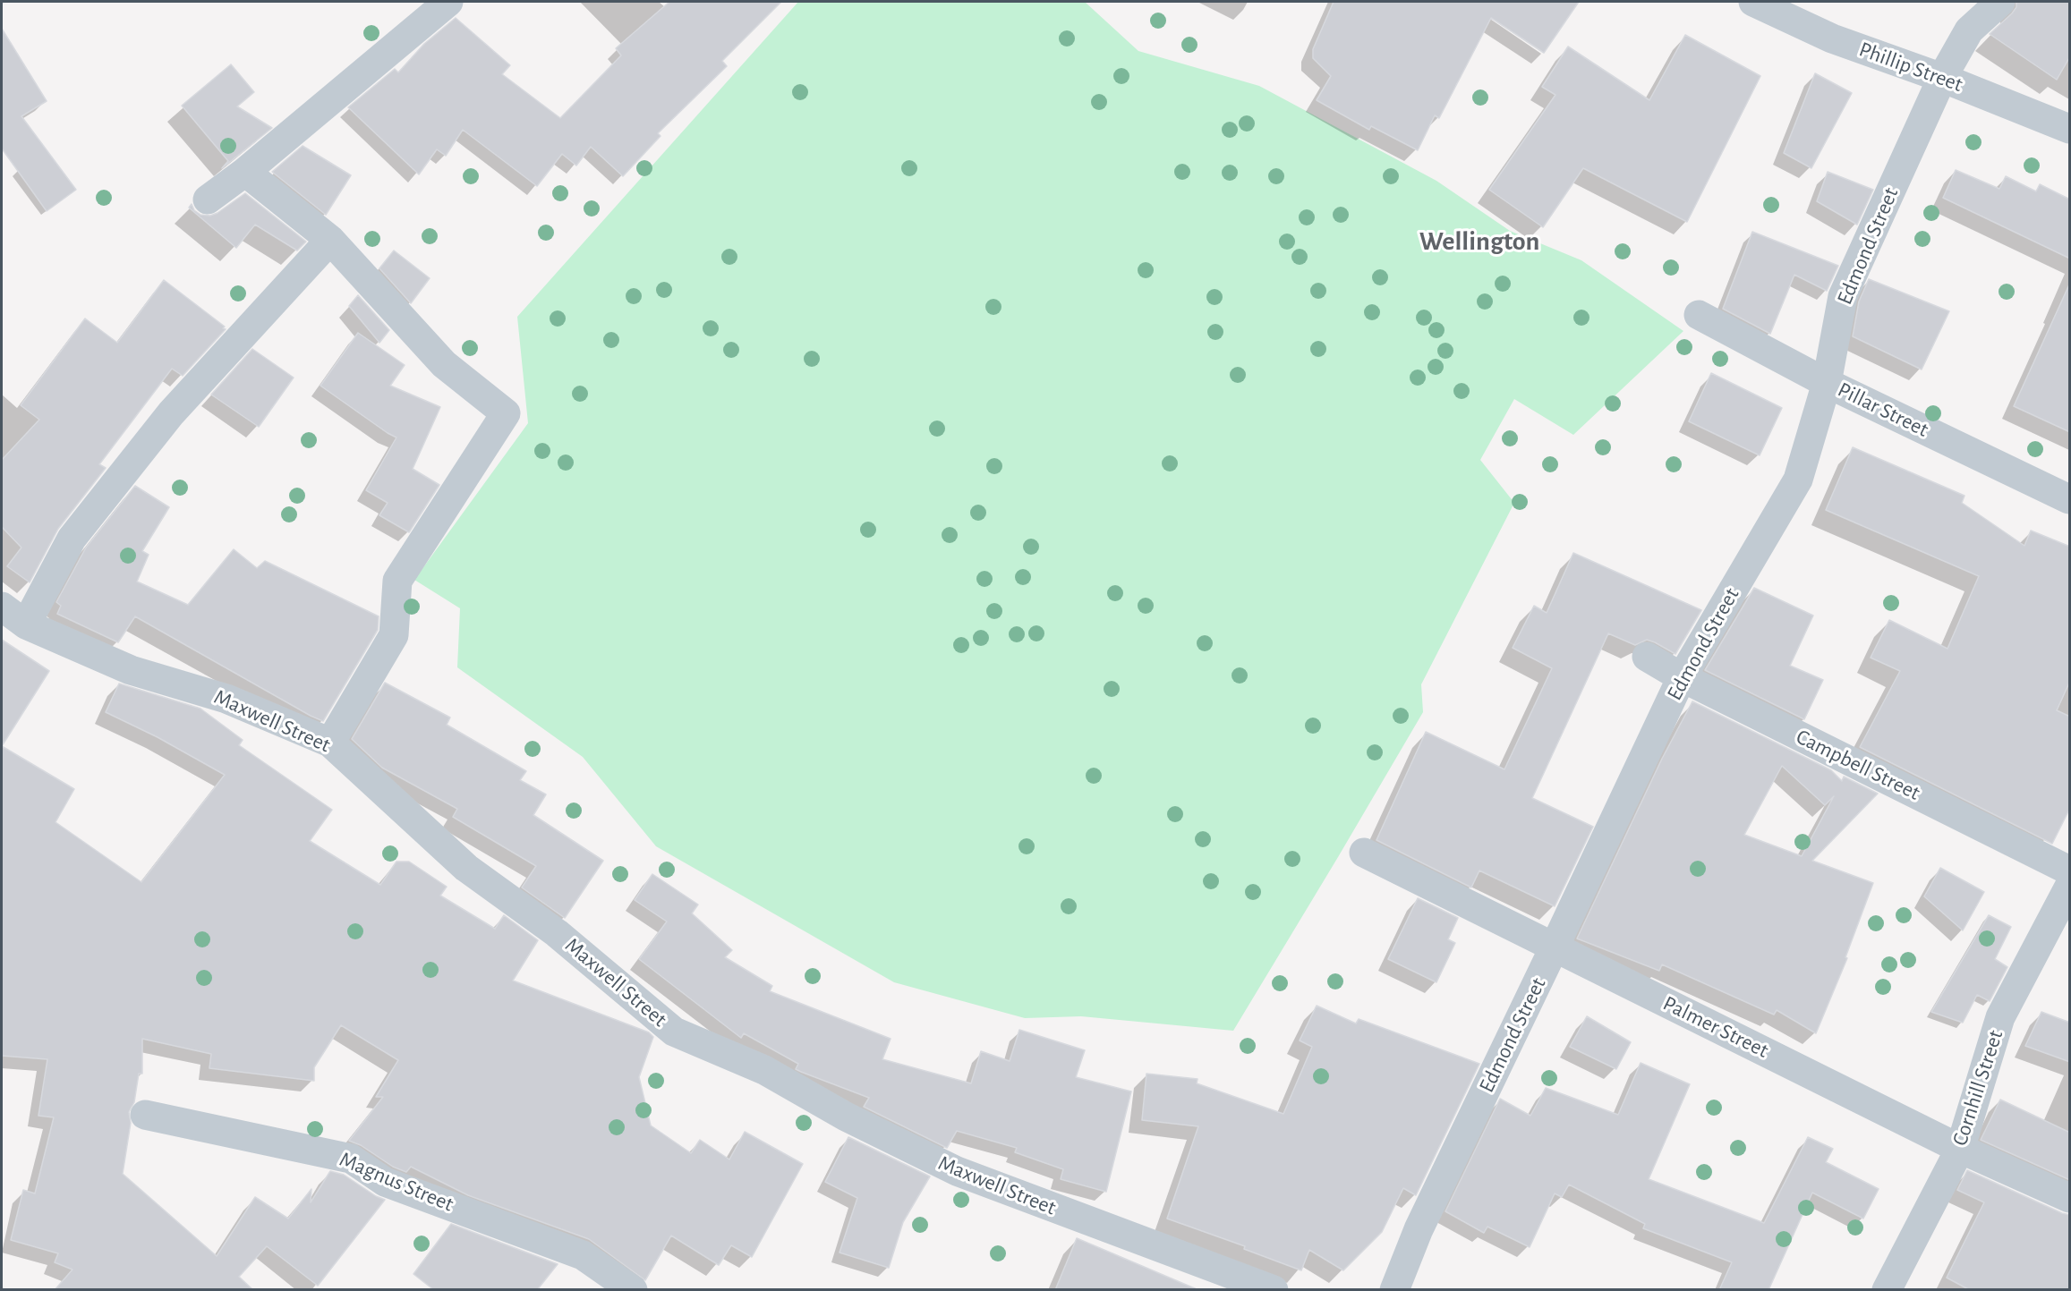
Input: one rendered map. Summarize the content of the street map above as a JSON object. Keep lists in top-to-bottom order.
{
  "streets": {
    "street": [
      "Phillip Street",
      "Edmond Street",
      "Pillar Street",
      "Maxwell Street",
      "Campbell Street",
      "Palmer Street",
      "Cornhill Street",
      "Magnus Street"
    ]
  },
  "crossings": [
    ["Phillip Street", "Edmond Street"],
    ["Edmond Street", "Pillar Street"],
    ["Edmond Street", "Campbell Street"],
    ["Edmond Street", "Palmer Street"],
    ["Palmer Street", "Cornhill Street"]
  ],
  "districts": ["Wellington"]
}
